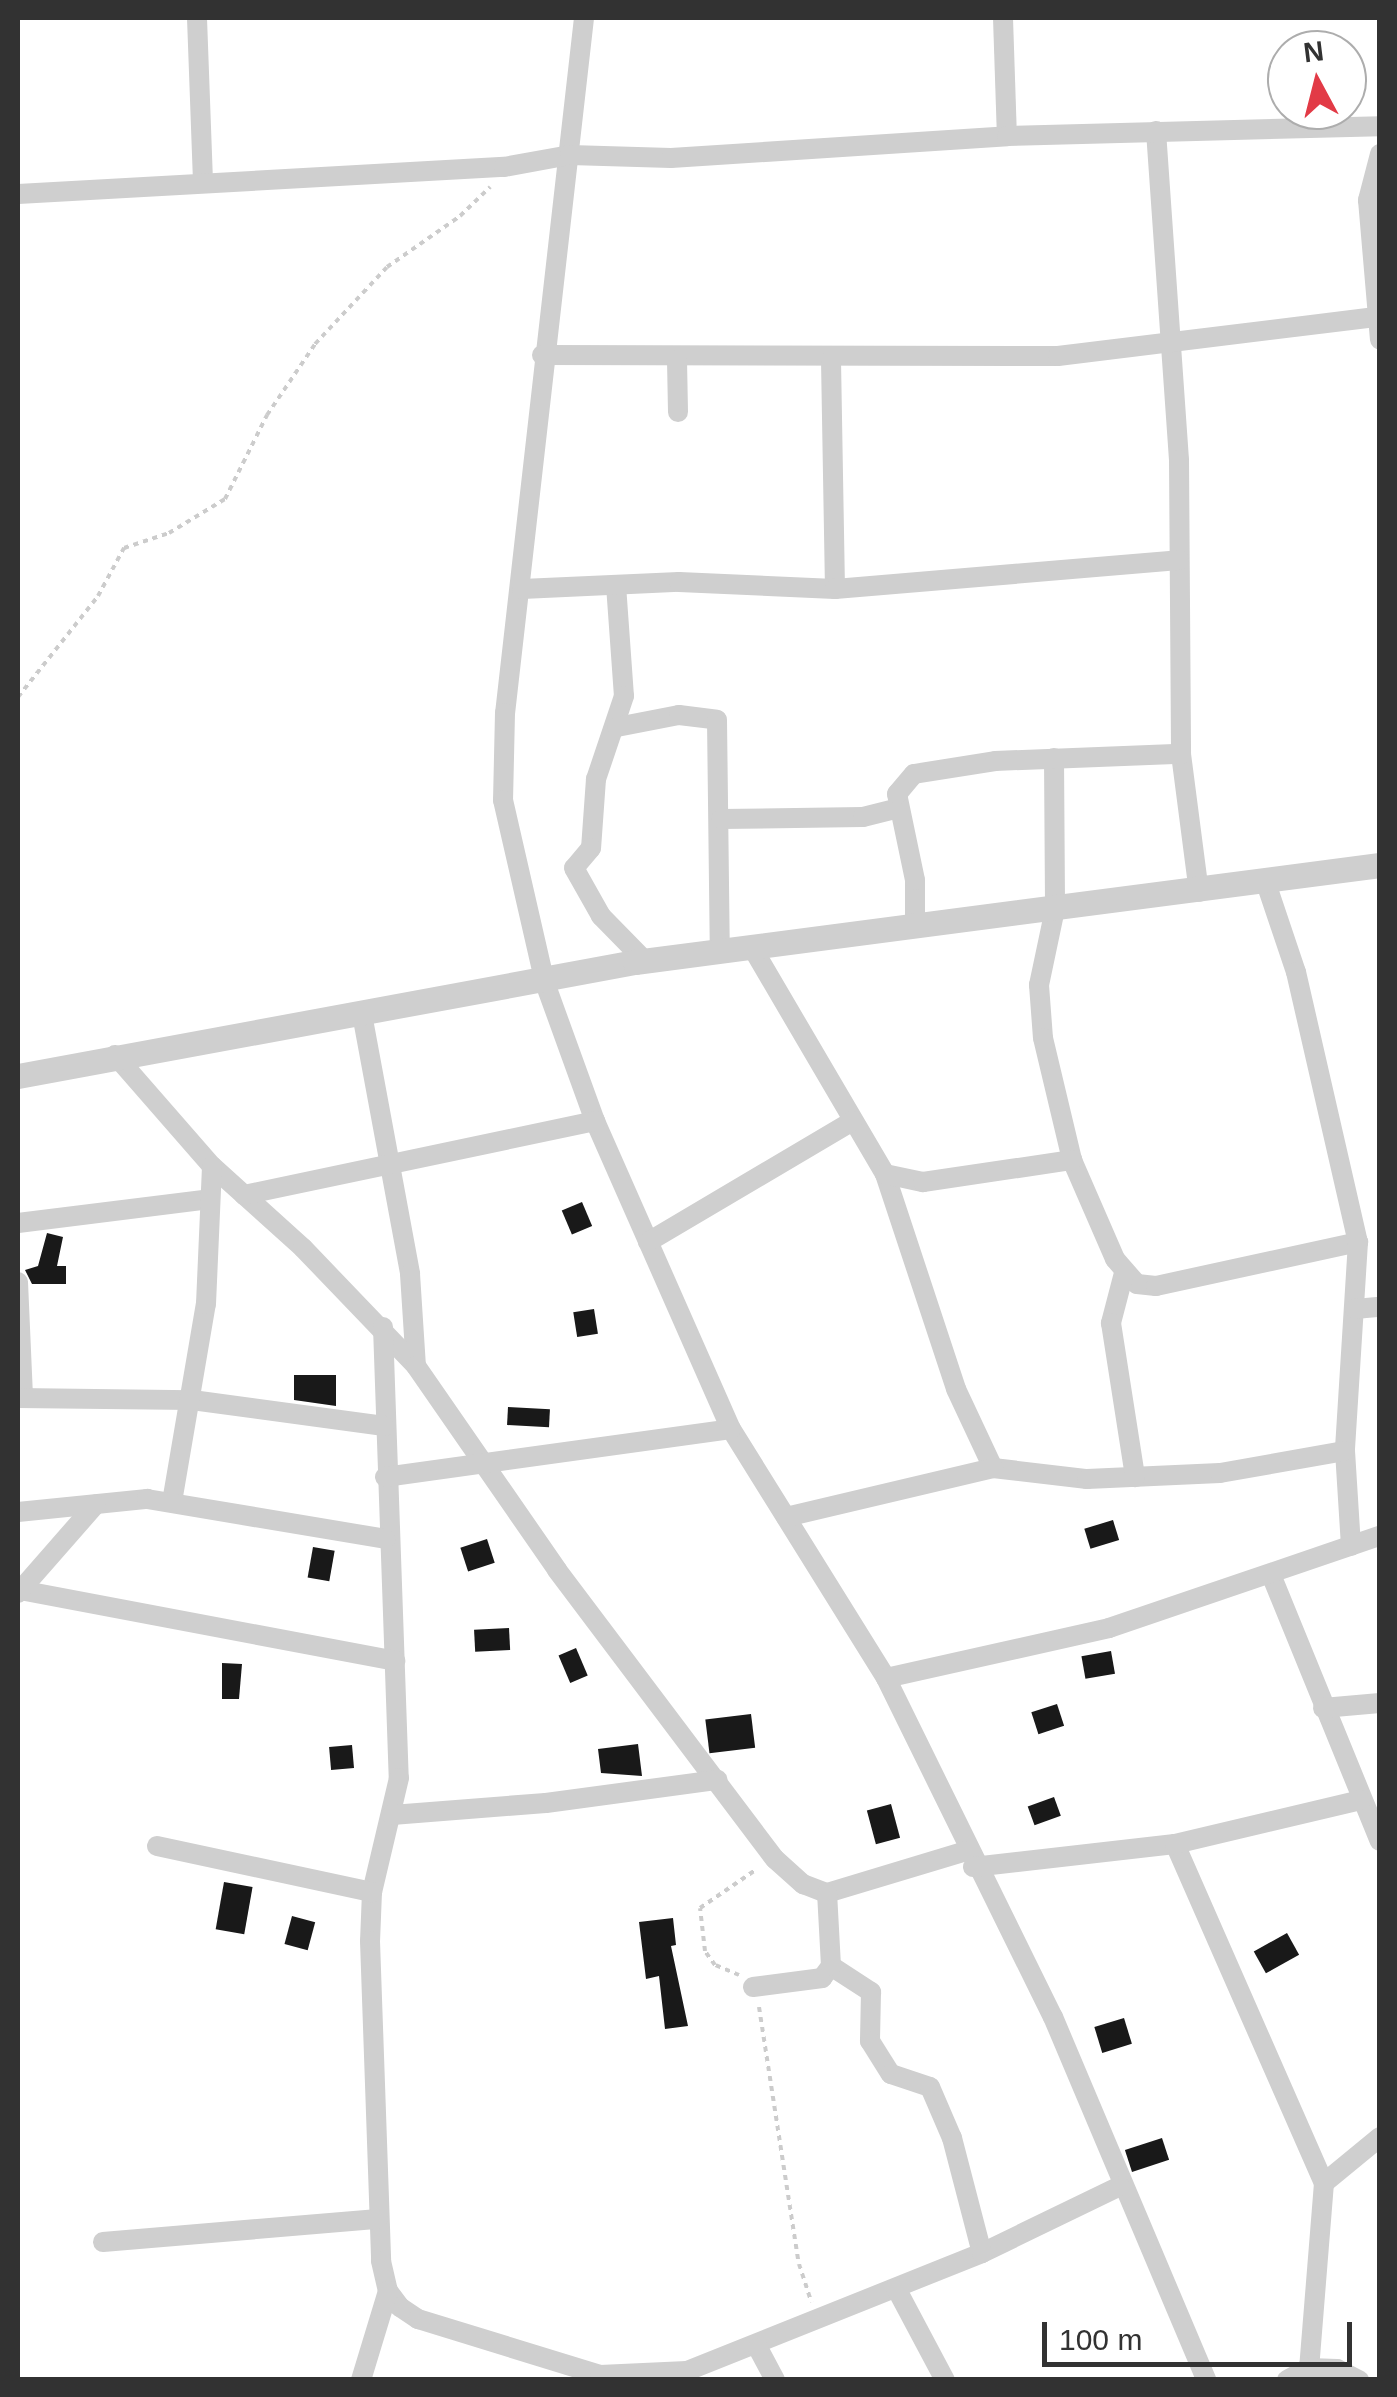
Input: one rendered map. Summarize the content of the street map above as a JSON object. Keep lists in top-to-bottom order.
{
  "scale_bar": "100 m",
  "north": "top"
}
